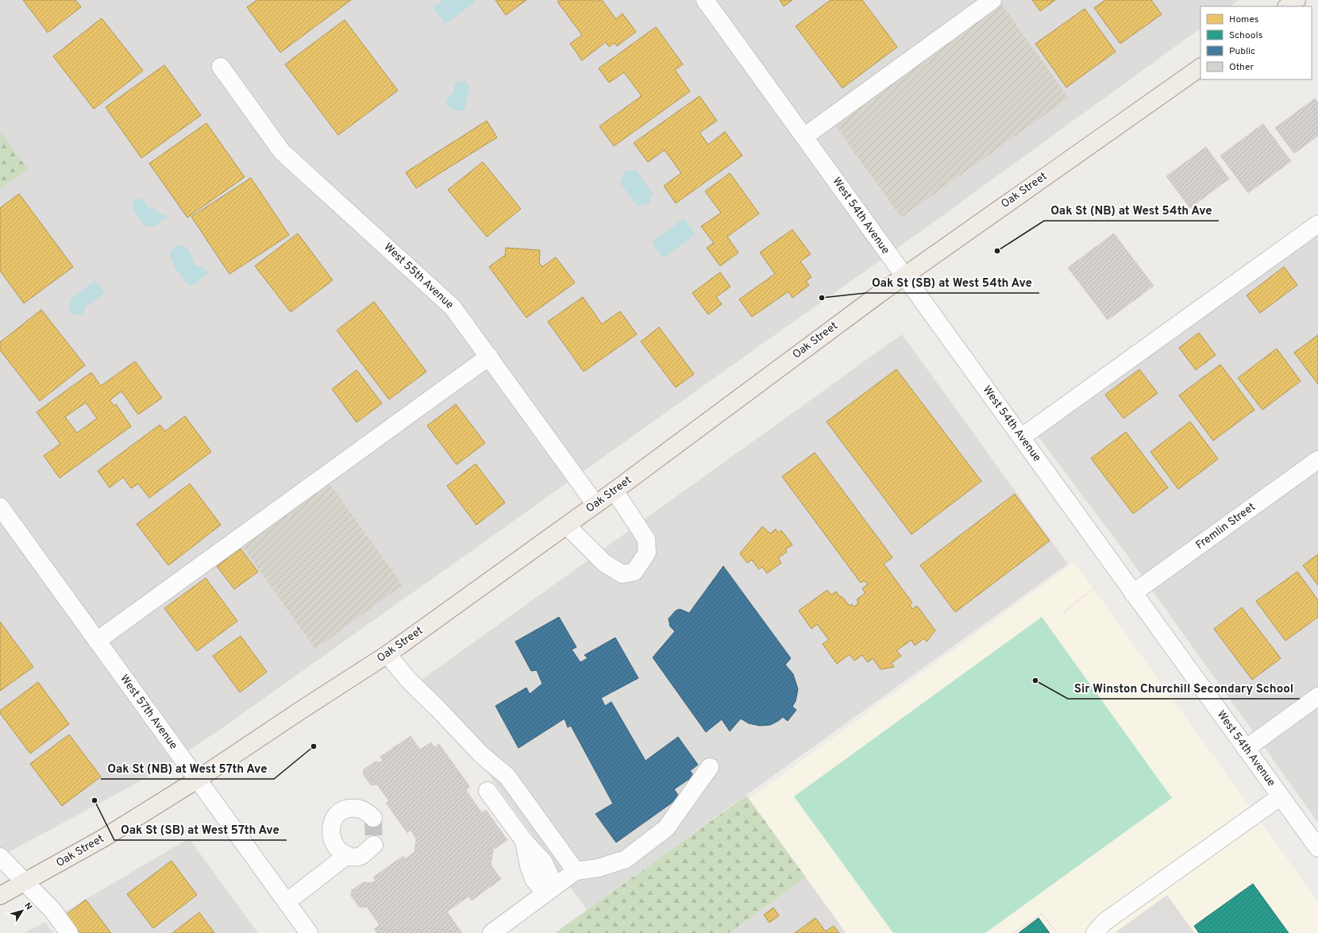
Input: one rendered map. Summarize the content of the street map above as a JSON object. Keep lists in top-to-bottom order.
{
  "streets": {
    "main road": ["Oak Street"],
    "street": [
      "West 54th Avenue",
      "West 55th Avenue",
      "Fremlin Street",
      "West 57th Avenue"
    ]
  },
  "crossings": [
    ["Oak Street", "West 54th Avenue"],
    ["Oak Street", "West 55th Avenue"],
    ["Oak Street", "West 57th Avenue"],
    ["West 54th Avenue", "Fremlin Street"]
  ],
  "places": [
    "Oak St (NB) at West 54th Ave",
    "Oak St (SB) at West 54th Ave",
    "Sir Winston Churchill Secondary School",
    "Oak St (NB) at West 57th Ave",
    "Oak St (SB) at West 57th Ave"
  ],
  "legend": [
    "Homes",
    "Schools",
    "Public",
    "Other"
  ],
  "north": "top right"
}
